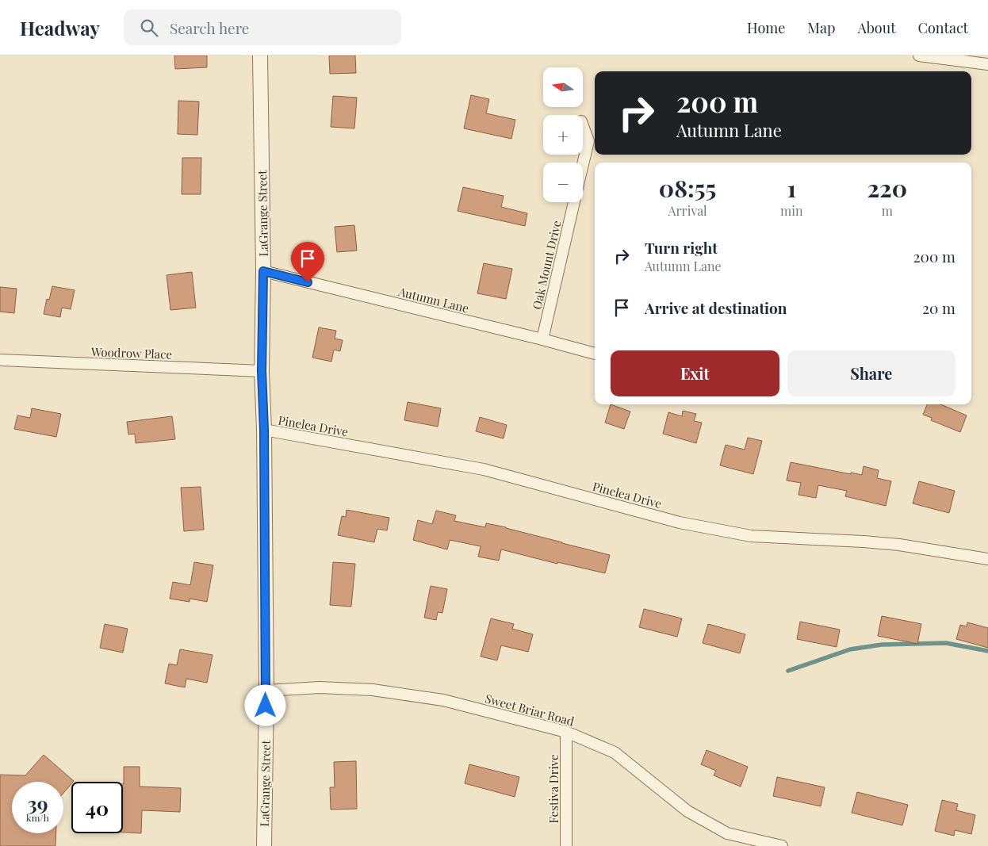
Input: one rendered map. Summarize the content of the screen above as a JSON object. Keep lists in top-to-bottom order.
{
  "streets": {
    "street": [
      "LaGrange Street",
      "Oak Mount Drive",
      "Autumn Lane",
      "Woodrow Place",
      "Pinelea Drive",
      "Sweet Briar Road",
      "Festiva Drive"
    ]
  },
  "crossings": [
    ["LaGrange Street", "Autumn Lane"],
    ["LaGrange Street", "Woodrow Place"],
    ["LaGrange Street", "Pinelea Drive"],
    ["LaGrange Street", "Sweet Briar Road"],
    ["Oak Mount Drive", "Autumn Lane"],
    ["Sweet Briar Road", "Festiva Drive"]
  ],
  "north": "left",
  "page": {
    "header": "Headway",
    "search": "Search here",
    "nav": [
      "Home",
      "Map",
      "About",
      "Contact"
    ],
    "map_buttons": ["+", "−"],
    "turn": ["200 m", "Autumn Lane"],
    "eta": [
      "08:55",
      "Arrival",
      "1",
      "min",
      "220",
      "m"
    ],
    "list": [
      {
        "name": "Turn right",
        "note": "Autumn Lane",
        "value": "200 m"
      },
      {
        "name": "Arrive at destination",
        "value": "20 m"
      }
    ],
    "buttons": ["Exit", "Share"],
    "speed": "39 km/h",
    "limit": "40"
  }
}
